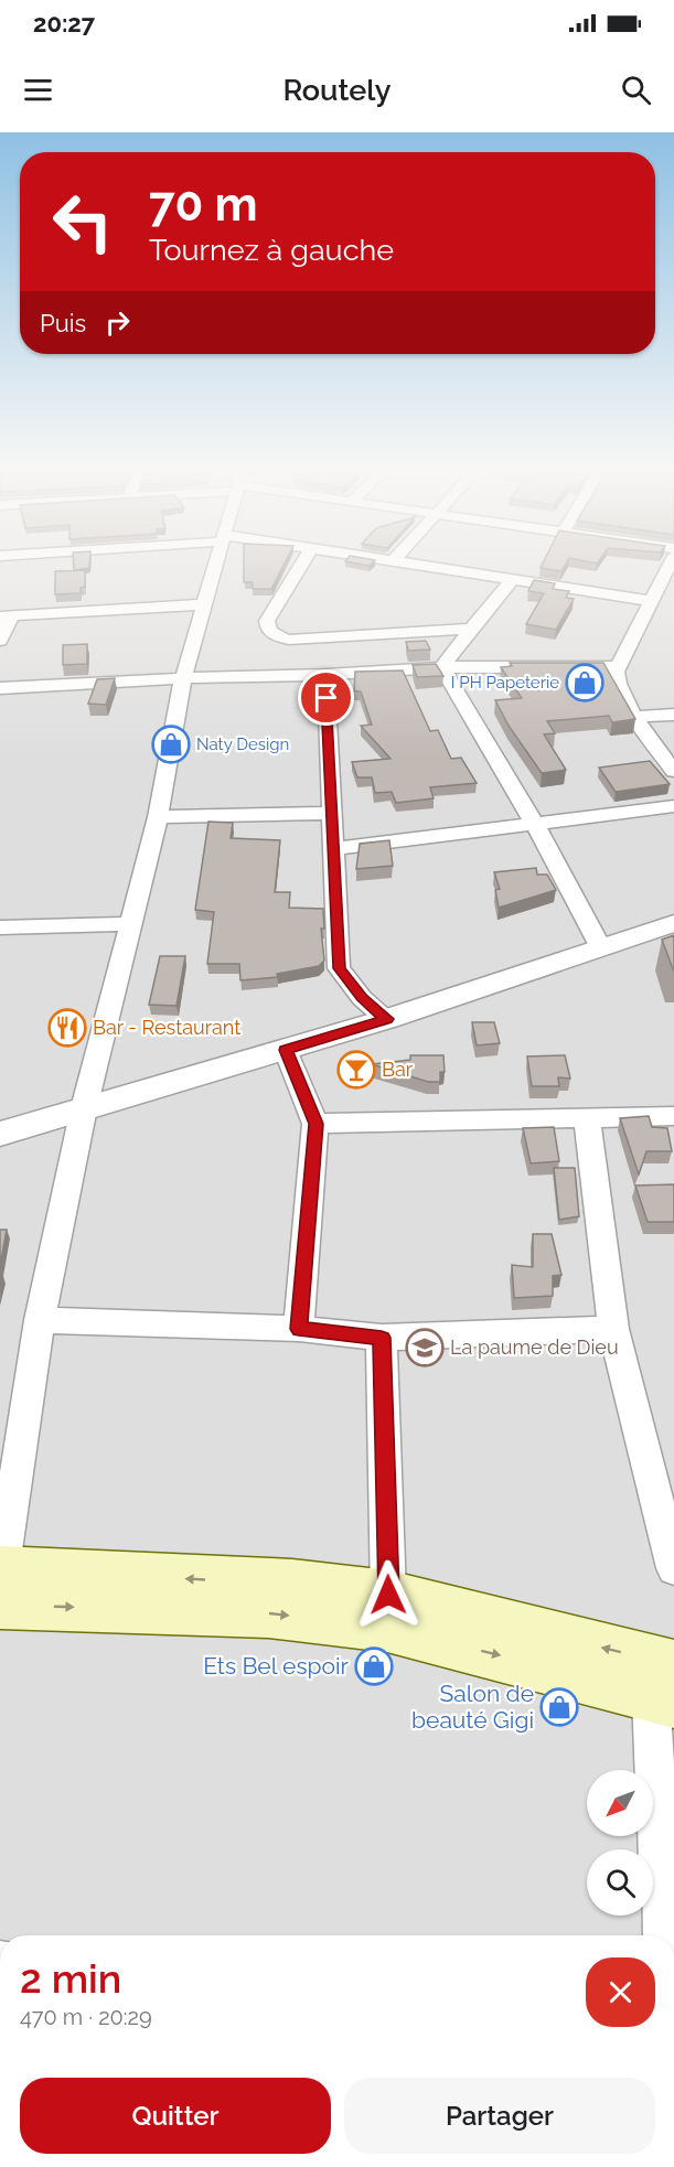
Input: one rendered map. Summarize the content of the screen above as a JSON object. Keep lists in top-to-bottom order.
{
  "places": {
    "shop": [
      "I PH Papeterie",
      "Naty Design",
      "Ets Bel espoir",
      "Salon de beauté Gigi"
    ],
    "restaurant": ["Bar - Restaurant"],
    "bar": ["Bar"],
    "school or university": ["La paume de Dieu"]
  },
  "north": "bottom left",
  "page": {
    "status": "20:27",
    "header": "Routely",
    "turn": ["70 m", "Tournez à gauche"],
    "then": "Puis",
    "heading": ["2 min", "470 m · 20:29"],
    "buttons": ["Quitter", "Partager"]
  }
}
